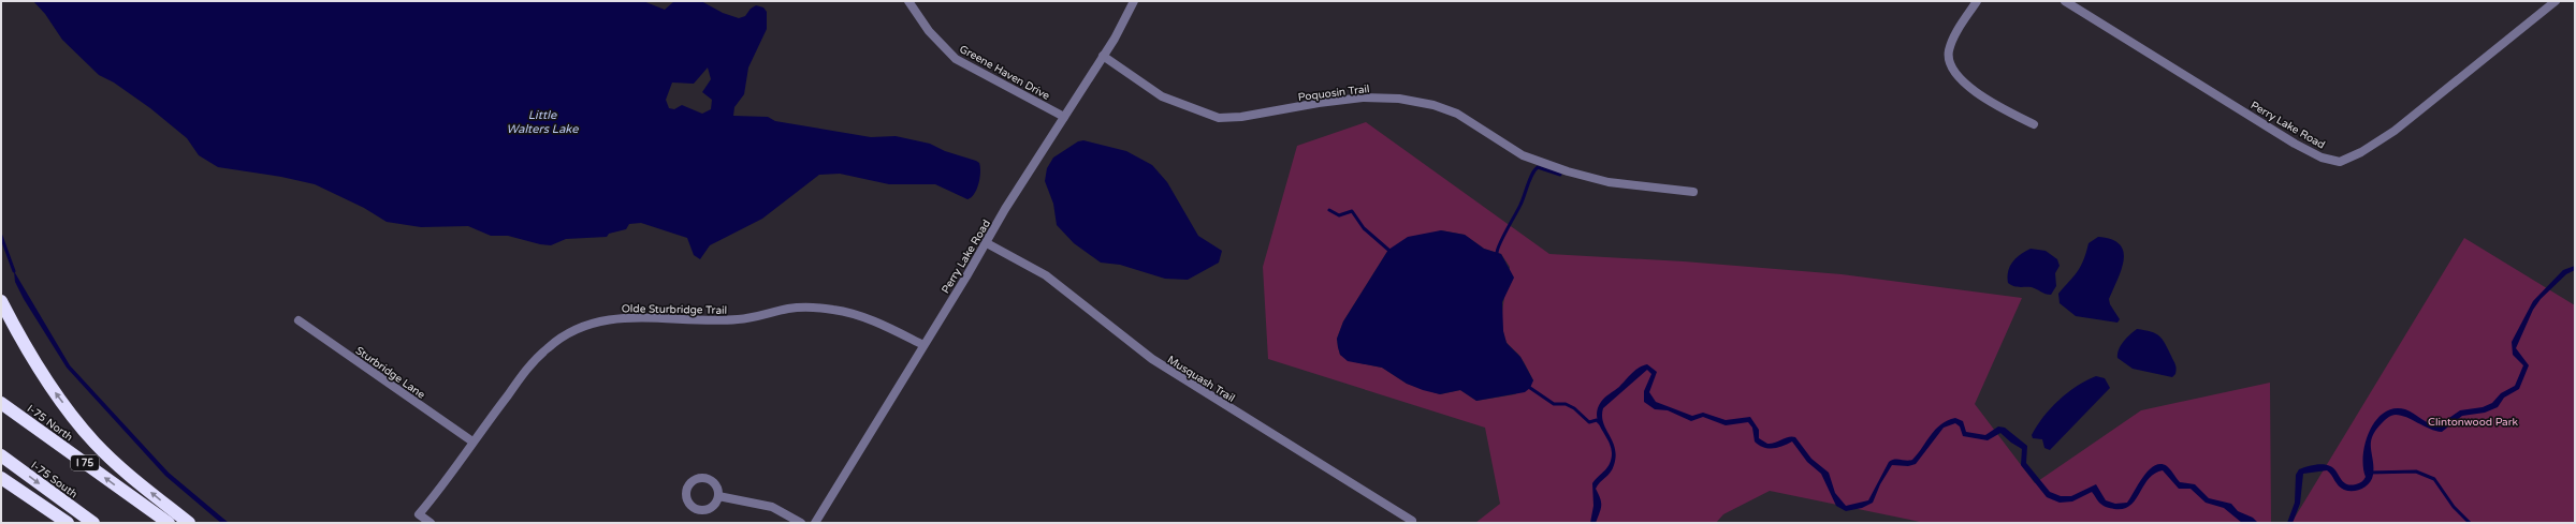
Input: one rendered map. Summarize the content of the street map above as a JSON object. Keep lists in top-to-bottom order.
{
  "streets": {
    "highway": ["I-75 North", "I 75", "I-75 South"],
    "street": [
      "Greene Haven Drive",
      "Poquosin Trail",
      "Perry Lake Road",
      "Olde Sturbridge Trail",
      "Sturbridge Lane",
      "Musquash Trail"
    ]
  },
  "crossings": [
    ["Greene Haven Drive", "Perry Lake Road"],
    ["Poquosin Trail", "Perry Lake Road"],
    ["Perry Lake Road", "Olde Sturbridge Trail"],
    ["Perry Lake Road", "Musquash Trail"],
    ["Olde Sturbridge Trail", "Sturbridge Lane"]
  ],
  "water": ["Little Walters Lake"],
  "parks": ["Clintonwood Park"]
}
